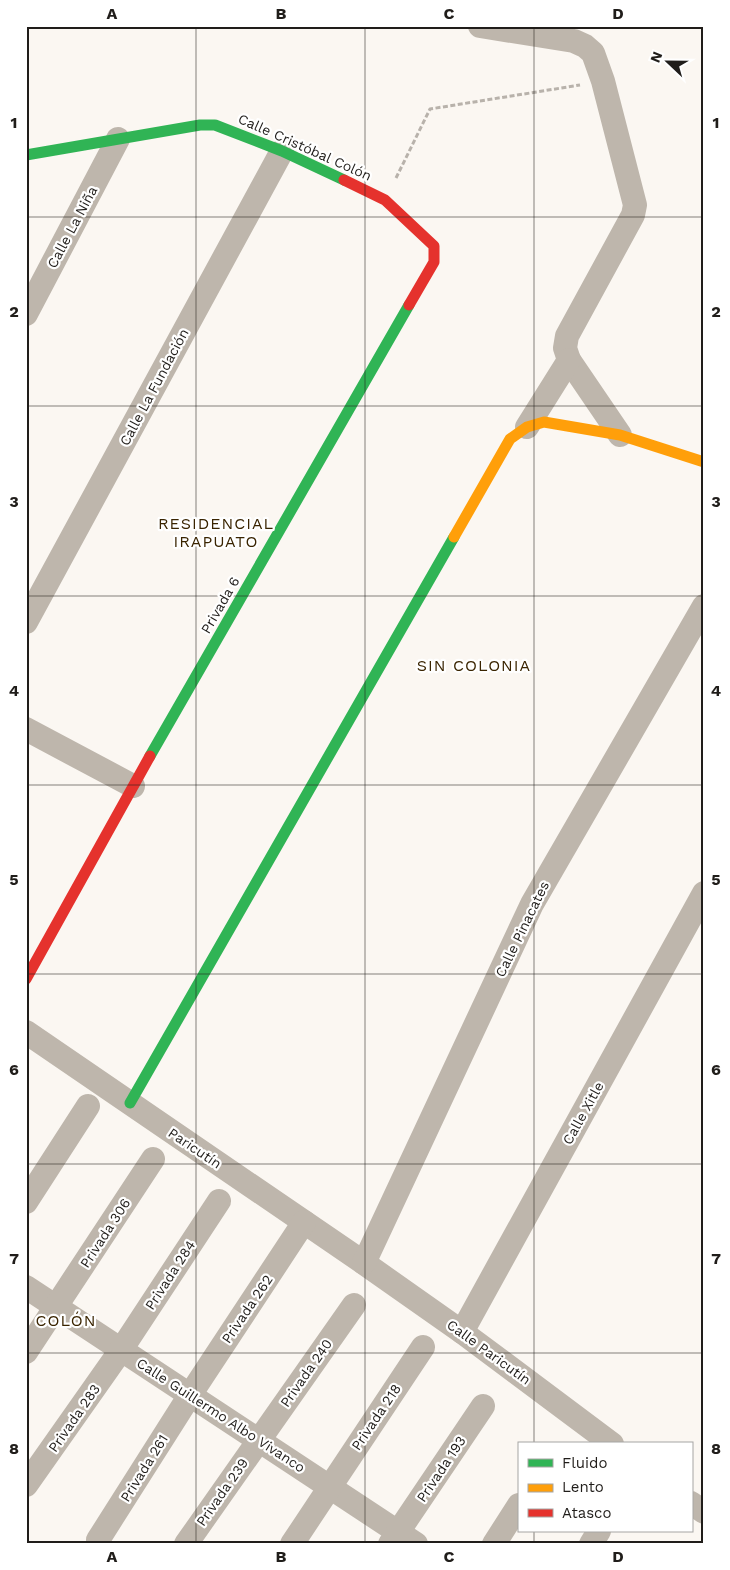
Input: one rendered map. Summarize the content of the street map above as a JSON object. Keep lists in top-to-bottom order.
{
  "streets": {
    "street": [
      "Calle Cristóbal Colón",
      "Calle La Niña",
      "Calle La Fundación",
      "Privada 6",
      "Calle Pinacates",
      "Calle Xitle",
      "Paricutín",
      "Privada 306",
      "Privada 284",
      "Privada 262",
      "Calle Paricutín",
      "Privada 240",
      "Calle Guillermo Albo Vivanco",
      "Privada 218",
      "Privada 283",
      "Privada 261",
      "Privada 193",
      "Privada 239"
    ]
  },
  "crossings": [
    ["Calle Cristóbal Colón", "Calle La Niña"],
    ["Calle Cristóbal Colón", "Calle La Fundación"],
    ["Calle Cristóbal Colón", "Privada 6"],
    ["Calle Pinacates", "Paricutín"],
    ["Calle Pinacates", "Calle Paricutín"],
    ["Calle Xitle", "Calle Paricutín"],
    ["Paricutín", "Privada 262"],
    ["Paricutín", "Calle Paricutín"],
    ["Privada 306", "Calle Guillermo Albo Vivanco"],
    ["Privada 284", "Calle Guillermo Albo Vivanco"],
    ["Privada 284", "Privada 283"],
    ["Privada 262", "Calle Guillermo Albo Vivanco"],
    ["Privada 262", "Privada 261"],
    ["Privada 240", "Calle Guillermo Albo Vivanco"],
    ["Privada 240", "Privada 239"],
    ["Calle Guillermo Albo Vivanco", "Privada 218"],
    ["Calle Guillermo Albo Vivanco", "Privada 283"],
    ["Calle Guillermo Albo Vivanco", "Privada 261"],
    ["Calle Guillermo Albo Vivanco", "Privada 193"],
    ["Calle Guillermo Albo Vivanco", "Privada 239"]
  ],
  "districts": ["RESIDENCIAL IRAPUATO", "SIN COLONIA", "COLÓN"],
  "legend": ["Fluido", "Lento", "Atasco"],
  "north": "left",
  "grid": {
    "columns": [
      "A",
      "B",
      "C",
      "D"
    ],
    "rows": [
      "1",
      "2",
      "3",
      "4",
      "5",
      "6",
      "7",
      "8"
    ]
  }
}
